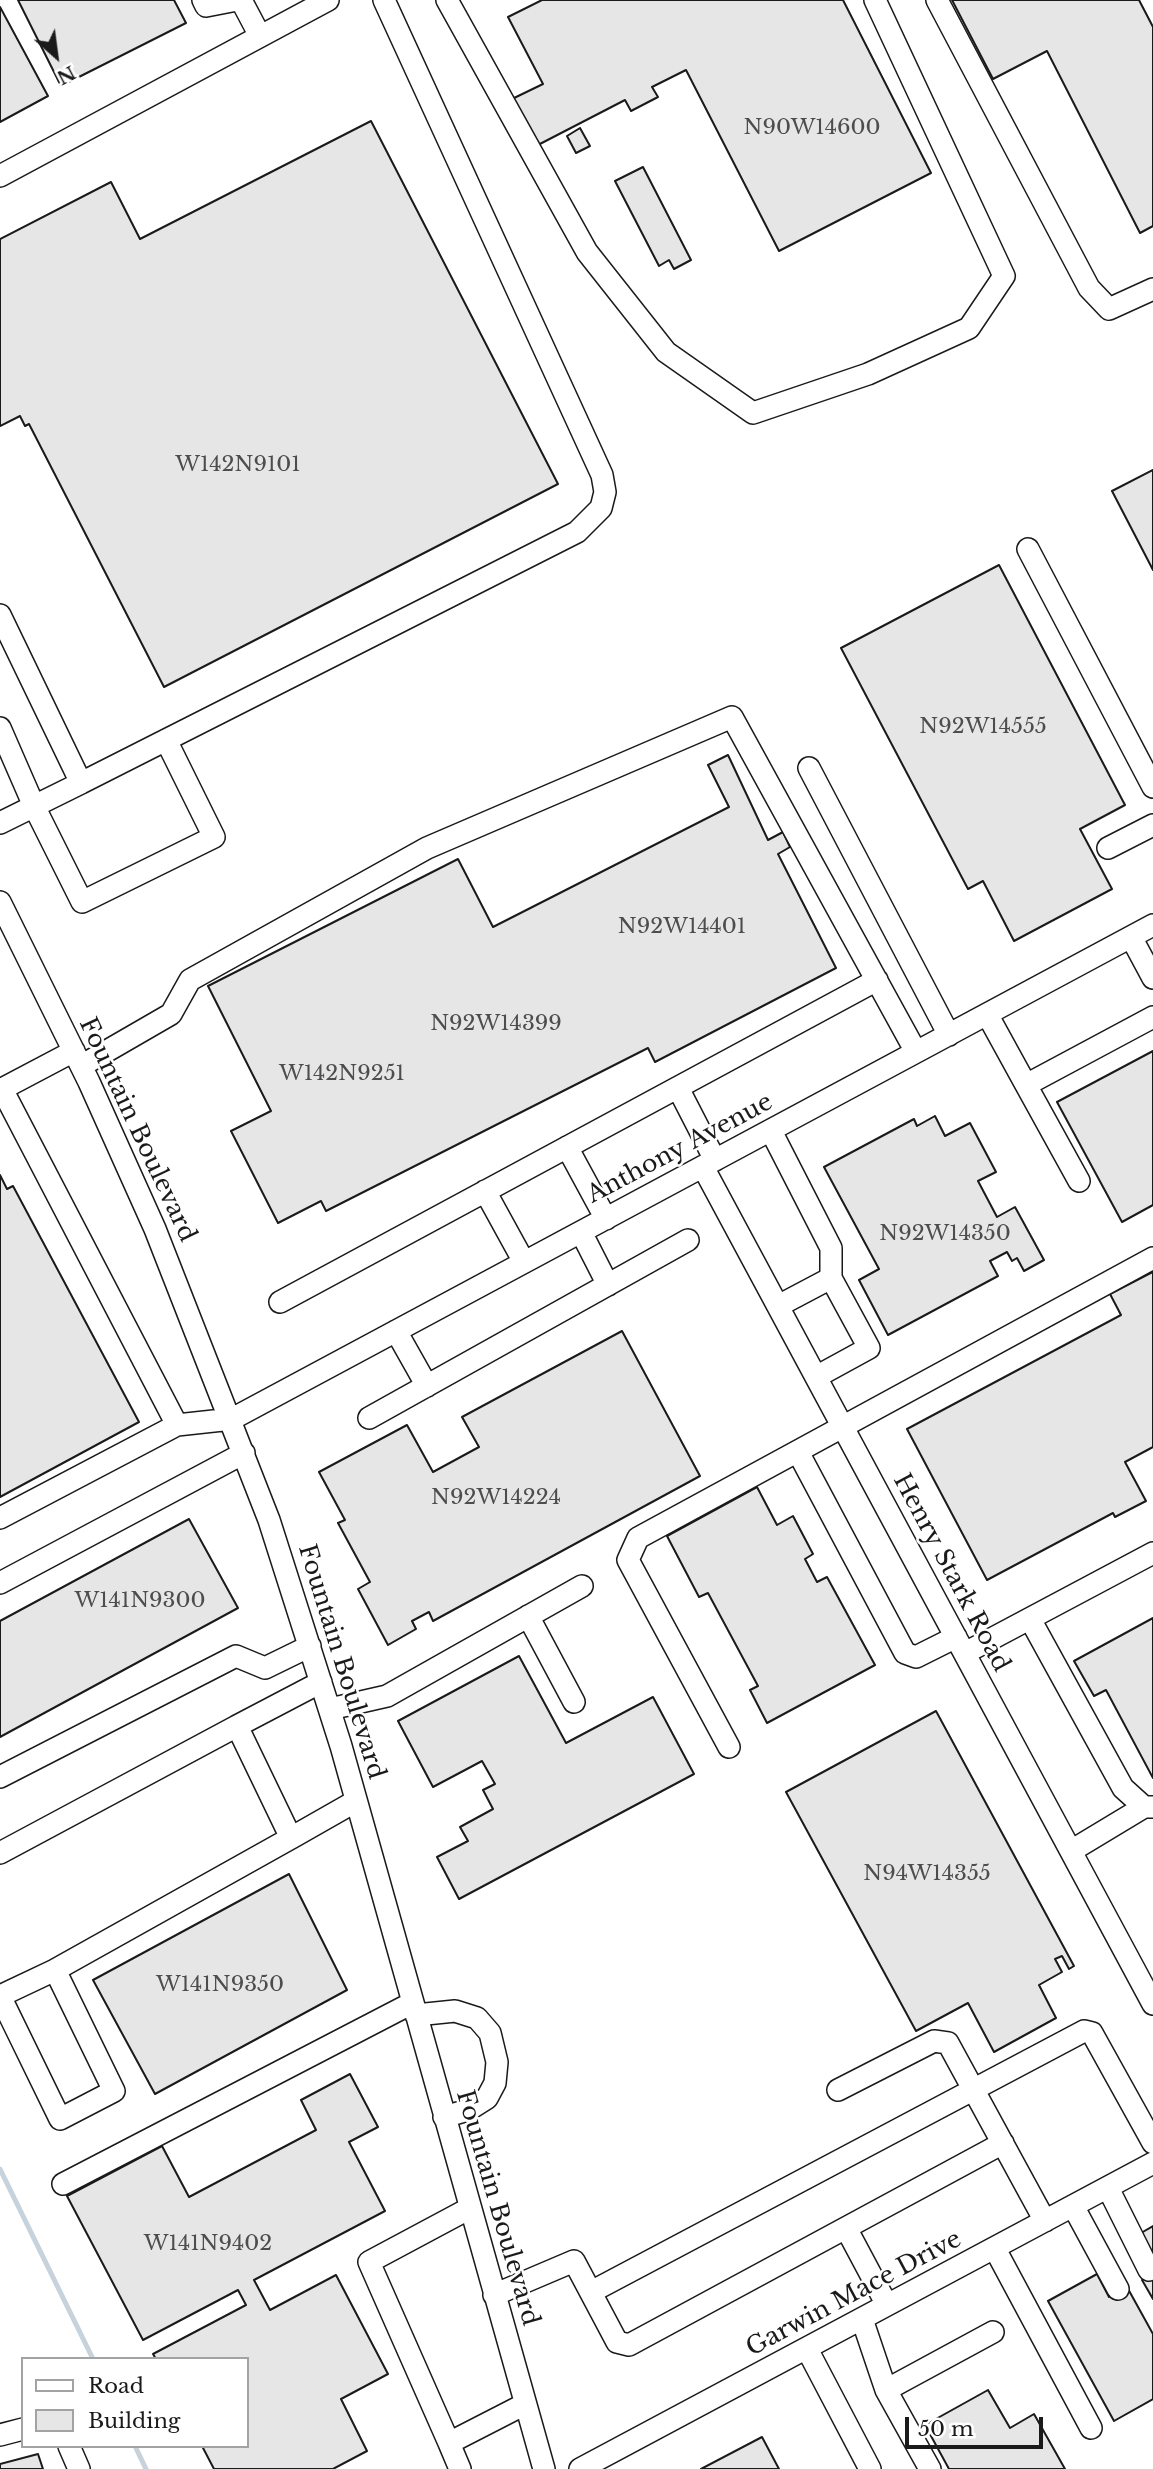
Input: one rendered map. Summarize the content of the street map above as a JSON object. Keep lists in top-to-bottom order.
{
  "streets": {
    "street": [
      "Fountain Boulevard",
      "Anthony Avenue",
      "Henry Stark Road",
      "Garwin Mace Drive"
    ]
  },
  "crossings": [
    ["Fountain Boulevard", "Anthony Avenue"],
    ["Anthony Avenue", "Henry Stark Road"]
  ],
  "house_numbers": [
    "N90W14600",
    "W142N9101",
    "N92W14555",
    "N92W14401",
    "N92W14399",
    "W142N9251",
    "N92W14350",
    "N92W14224",
    "W141N9300",
    "N94W14355",
    "W141N9350",
    "W141N9402"
  ],
  "legend": ["Road", "Building"],
  "scale_bar": "50 m",
  "north": "bottom right"
}
